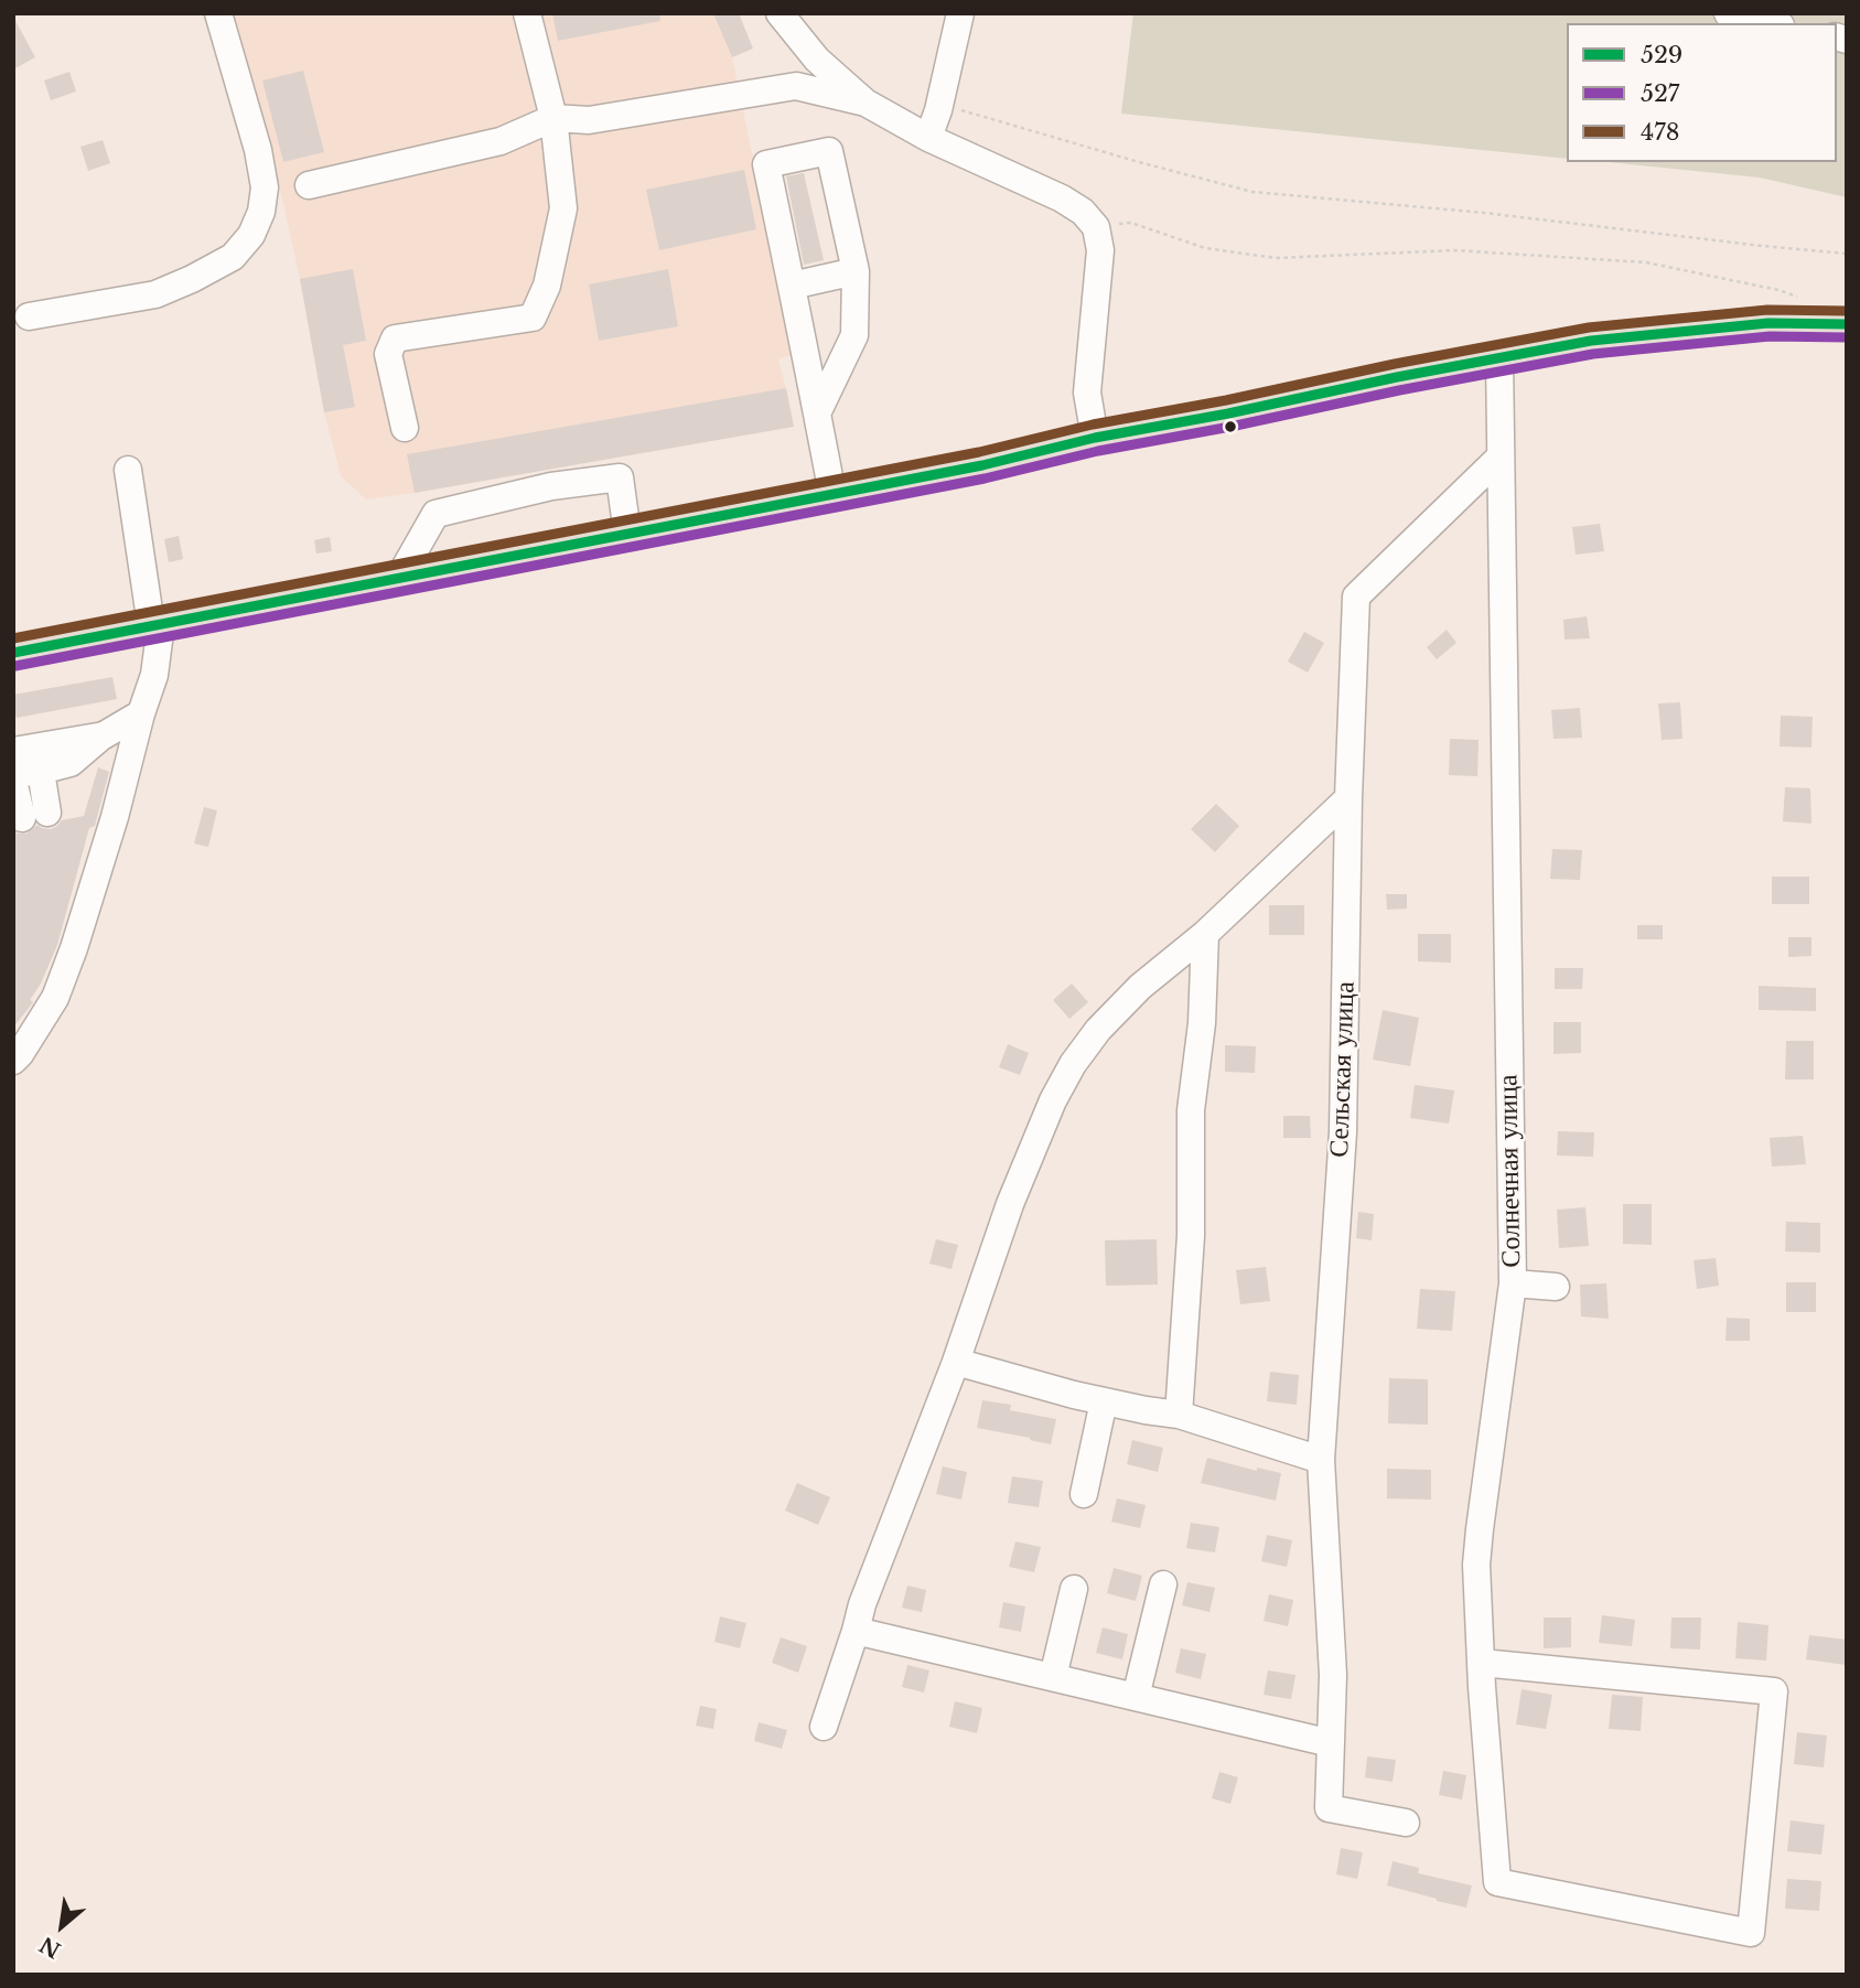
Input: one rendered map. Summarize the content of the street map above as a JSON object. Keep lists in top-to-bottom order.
{
  "streets": {
    "street": ["Сельская улица", "Солнечная улица"]
  },
  "crossings": [
    ["Сельская улица", "Солнечная улица"]
  ],
  "lines": ["transit line 478", "transit line 529", "transit line 527"],
  "legend": ["529", "527", "478"],
  "north": "bottom left"
}
